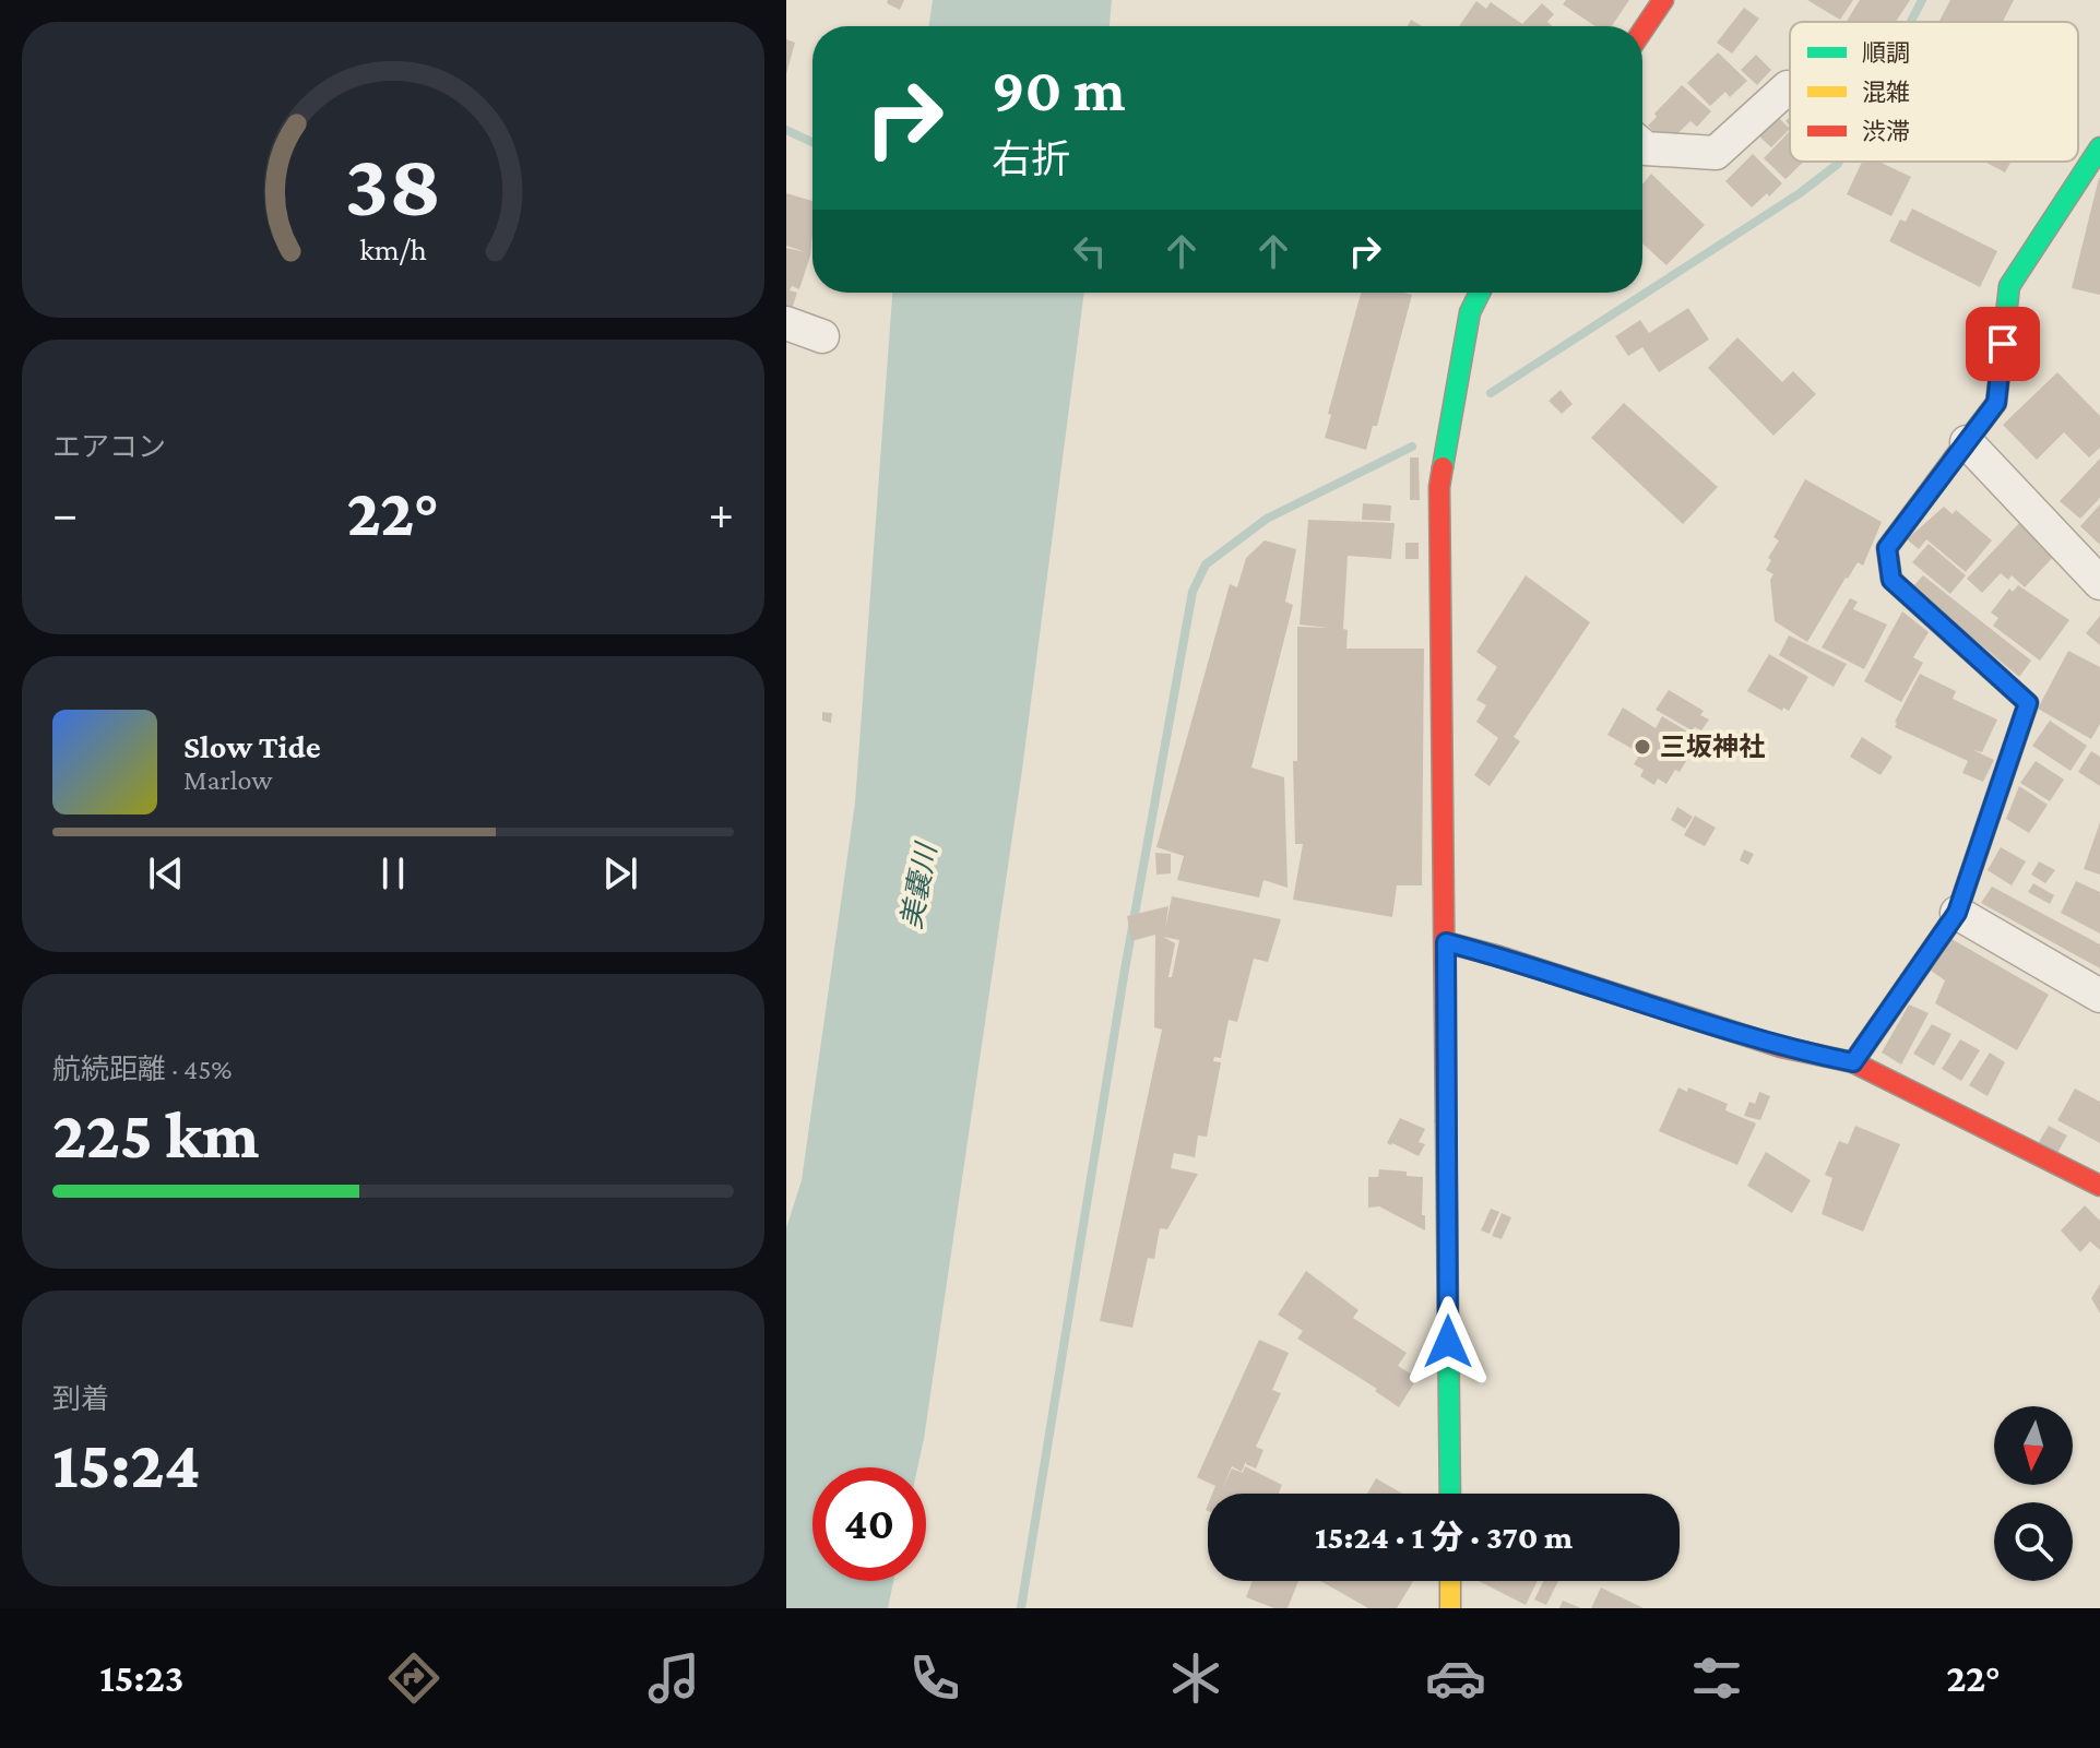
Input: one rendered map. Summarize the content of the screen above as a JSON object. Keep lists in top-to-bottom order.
{
  "water": ["美嚢川"],
  "places": ["三坂神社"],
  "legend": ["順調", "混雑", "渋滞"],
  "north": "bottom",
  "page": {
    "turn": ["90 m", "右折"],
    "tile": [
      "エアコン",
      ["航続距離 · 45%", "225 km"],
      ["到着", "15:24"]
    ],
    "heat": ["−", "22°", "+"],
    "song": ["Slow Tide", "Marlow"],
    "limit": "40",
    "trip": "15:24 · 1 分 · 370 m",
    "tabs": ["15:23", "22°"],
    "gauge": ["38", "km/h"]
  }
}
